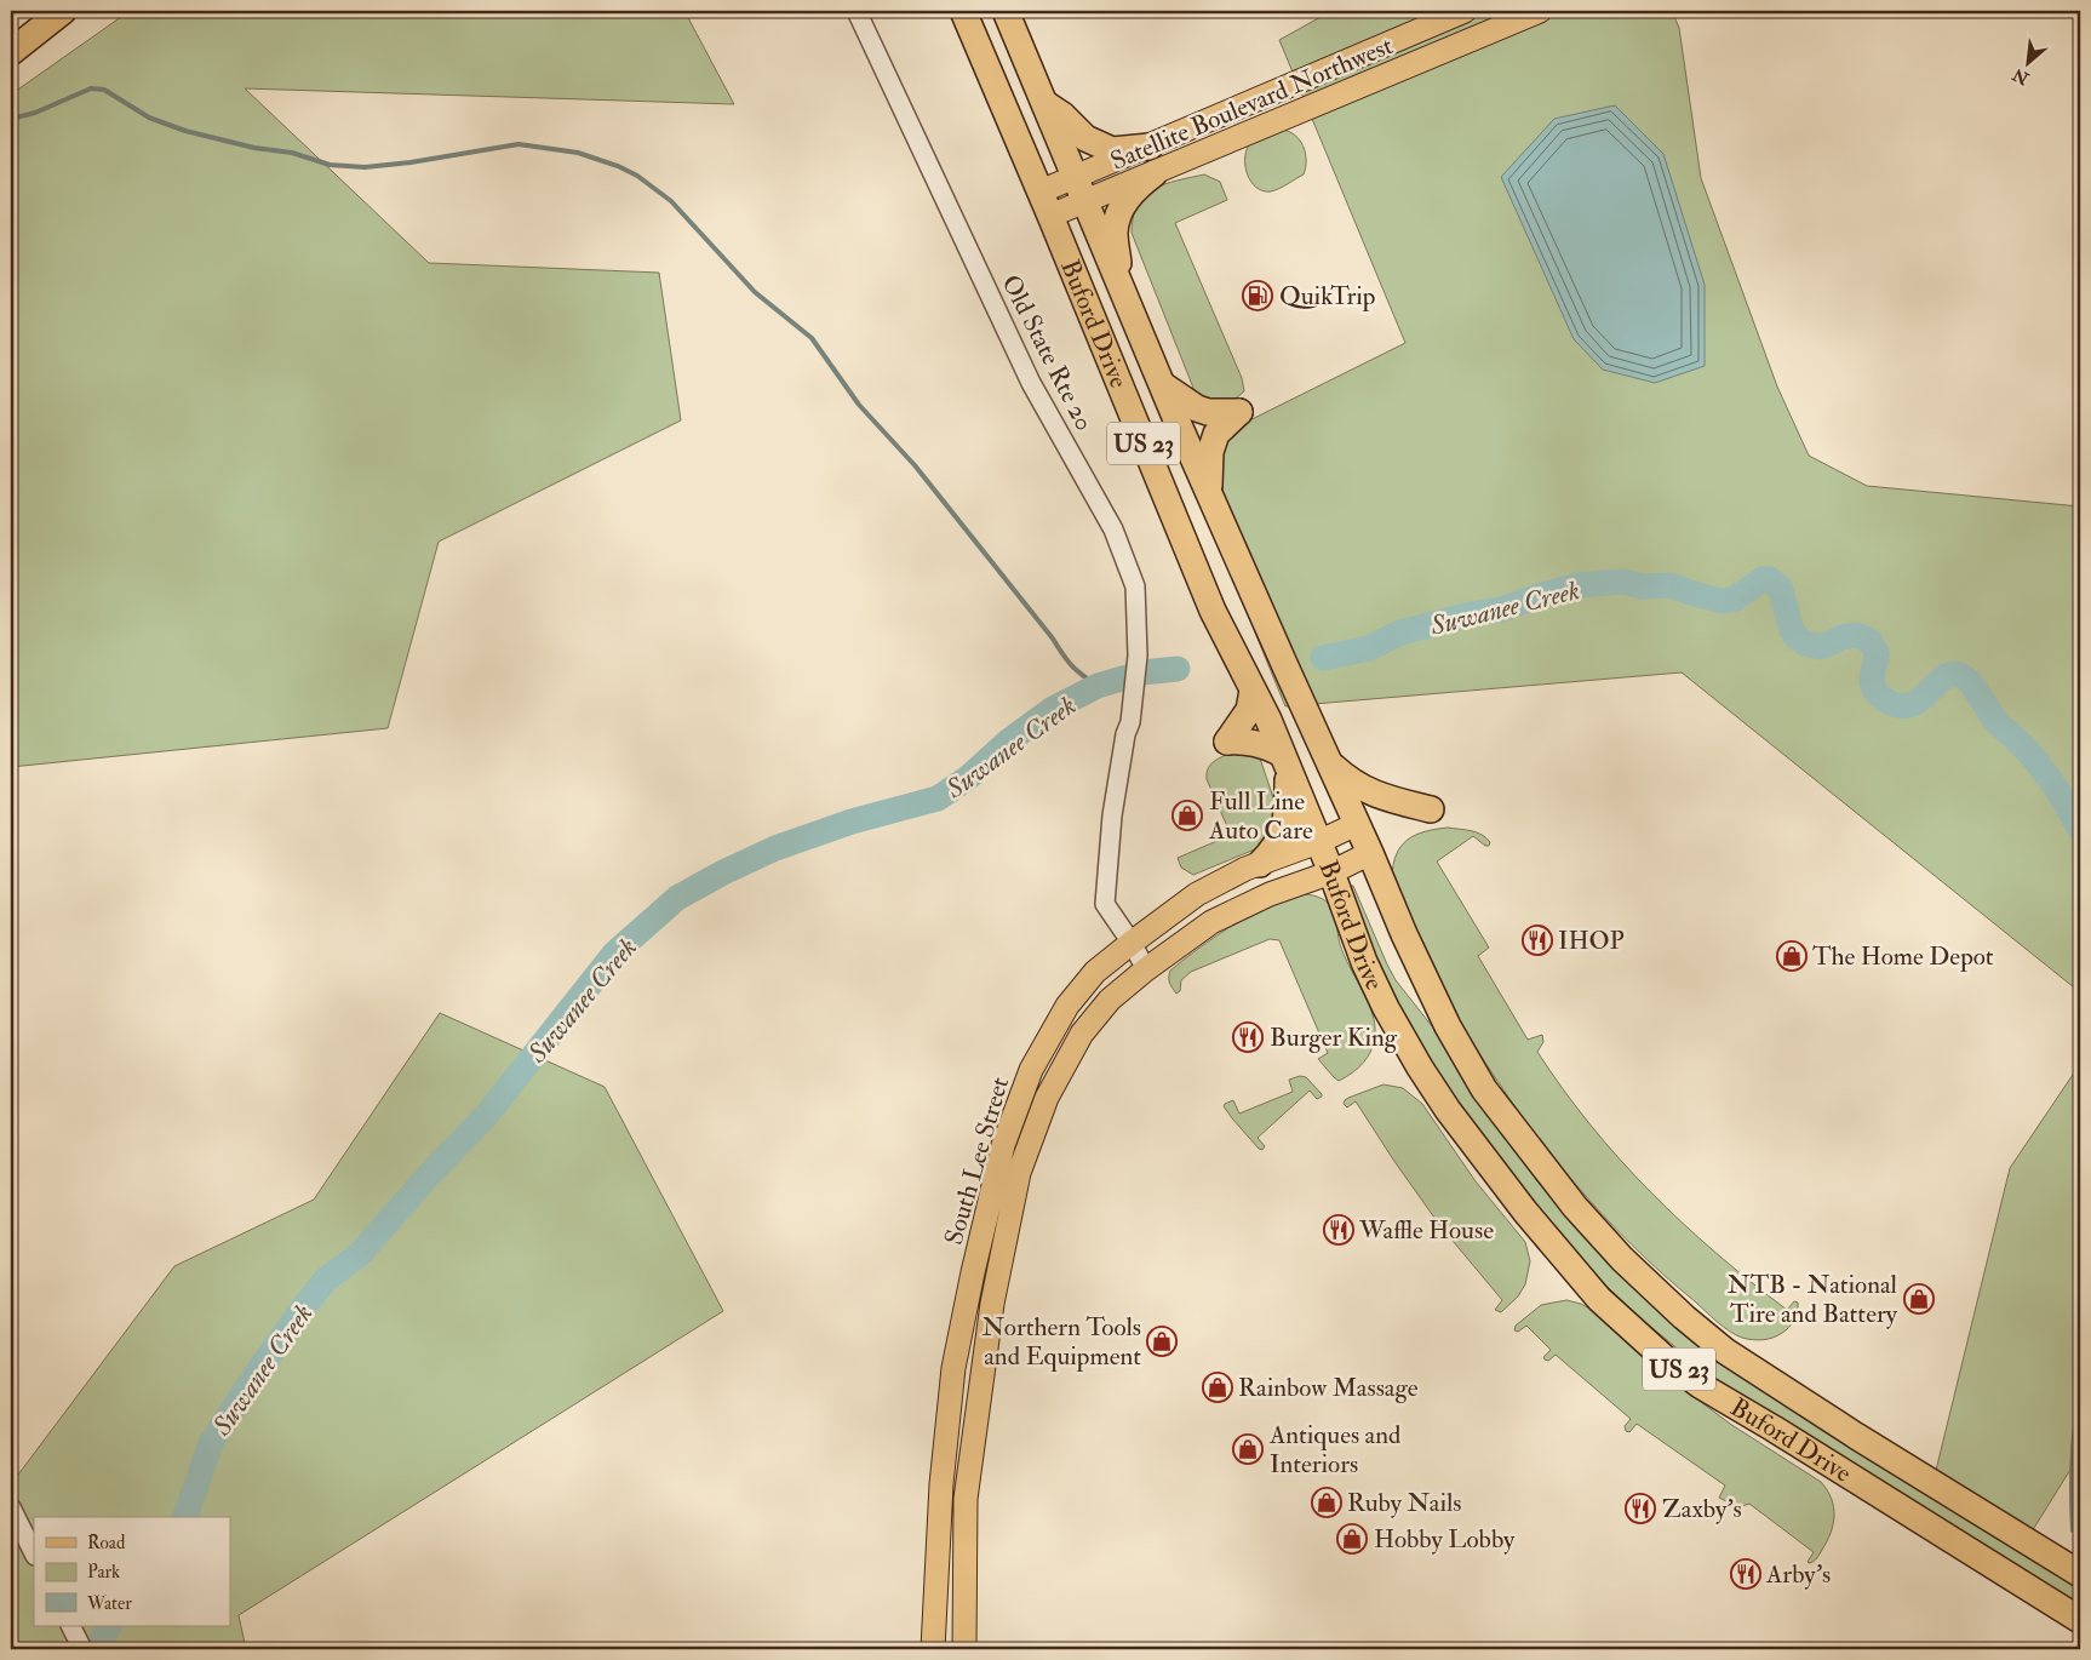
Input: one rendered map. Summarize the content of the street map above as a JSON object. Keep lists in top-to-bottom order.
{
  "streets": {
    "highway": ["Buford Drive", "US 23"],
    "main road": ["Satellite Boulevard Northwest", "South Lee Street"],
    "street": ["Old State Rte 20"]
  },
  "crossings": [
    ["Satellite Boulevard Northwest", "Buford Drive"],
    ["Buford Drive", "South Lee Street"],
    ["Old State Rte 20", "South Lee Street"]
  ],
  "water": ["Suwanee Creek"],
  "places": {
    "fuel station": ["QuikTrip"],
    "shop": [
      "Full Line Auto Care",
      "The Home Depot",
      "NTB - National Tire and Battery",
      "Northern Tools and Equipment",
      "Rainbow Massage",
      "Antiques and Interiors",
      "Ruby Nails",
      "Hobby Lobby"
    ],
    "restaurant": [
      "IHOP",
      "Burger King",
      "Waffle House",
      "Zaxby's",
      "Arby's"
    ]
  },
  "legend": ["Road", "Park", "Water"],
  "north": "bottom left"
}
